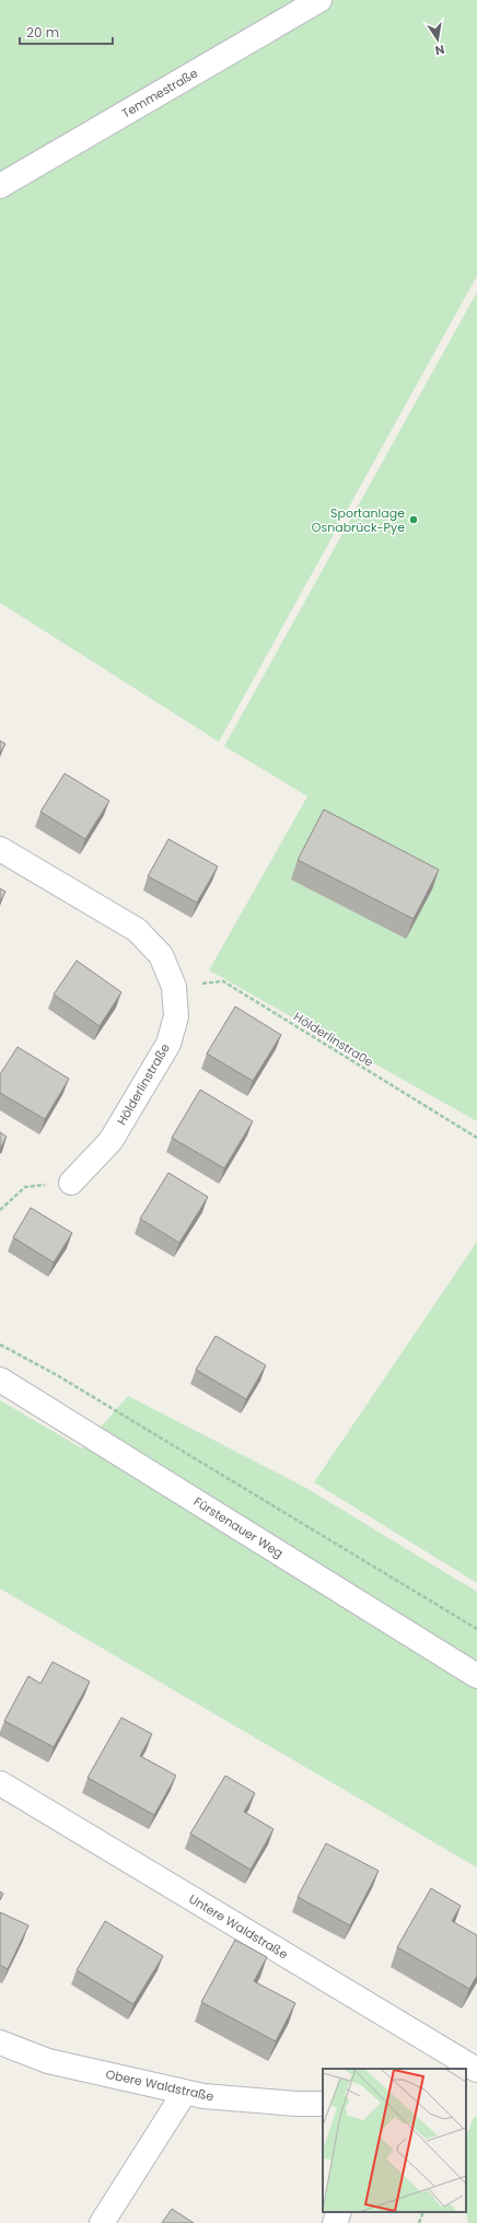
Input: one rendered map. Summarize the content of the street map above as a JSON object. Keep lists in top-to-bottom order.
{
  "streets": {
    "street": [
      "Temmestraße",
      "Hölderlinstraße",
      "Fürstenauer Weg",
      "Untere Waldstraße",
      "Obere Waldstraße"
    ],
    "path": ["Hölderlinstra0e"]
  },
  "crossings": [
    ["Hölderlinstra0e", "Hölderlinstraße"]
  ],
  "places": ["Sportanlage Osnabrück-Pye"],
  "scale_bar": "20 m",
  "north": "bottom"
}
